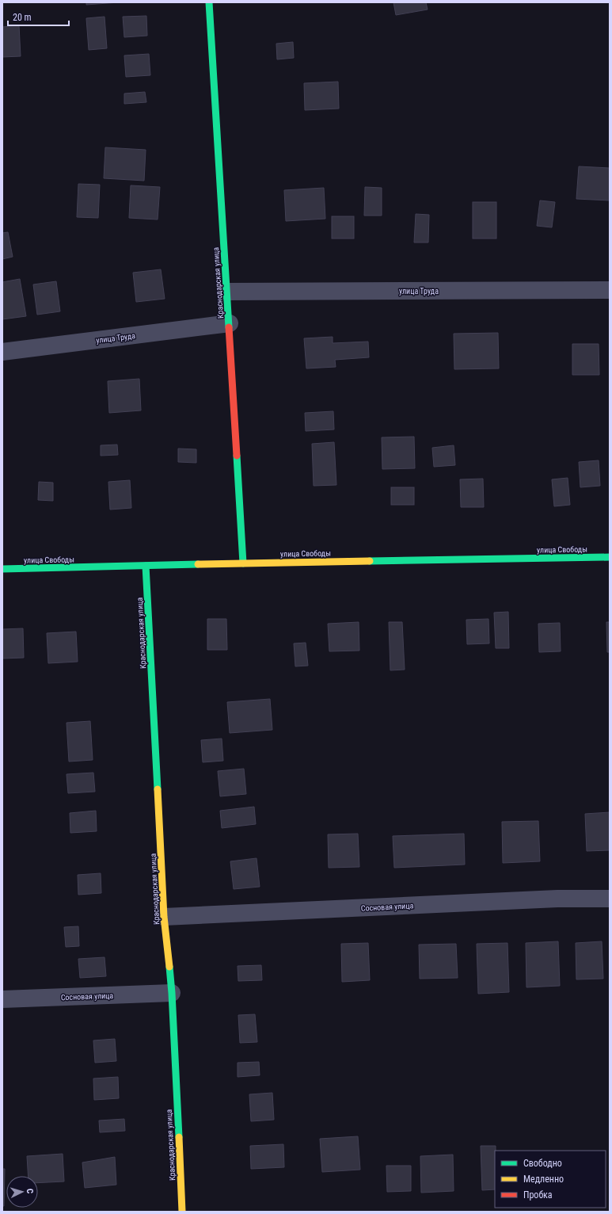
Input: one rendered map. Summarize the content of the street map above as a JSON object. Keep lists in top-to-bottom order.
{
  "streets": {
    "street": [
      "Краснодарская улица",
      "улица Труда",
      "улица Свободы",
      "Сосновая улица"
    ]
  },
  "crossings": [
    ["Краснодарская улица", "улица Труда"],
    ["Краснодарская улица", "улица Свободы"],
    ["Краснодарская улица", "Сосновая улица"]
  ],
  "legend": ["Свободно", "Медленно", "Пробка"],
  "scale_bar": "20 m",
  "north": "right"
}
